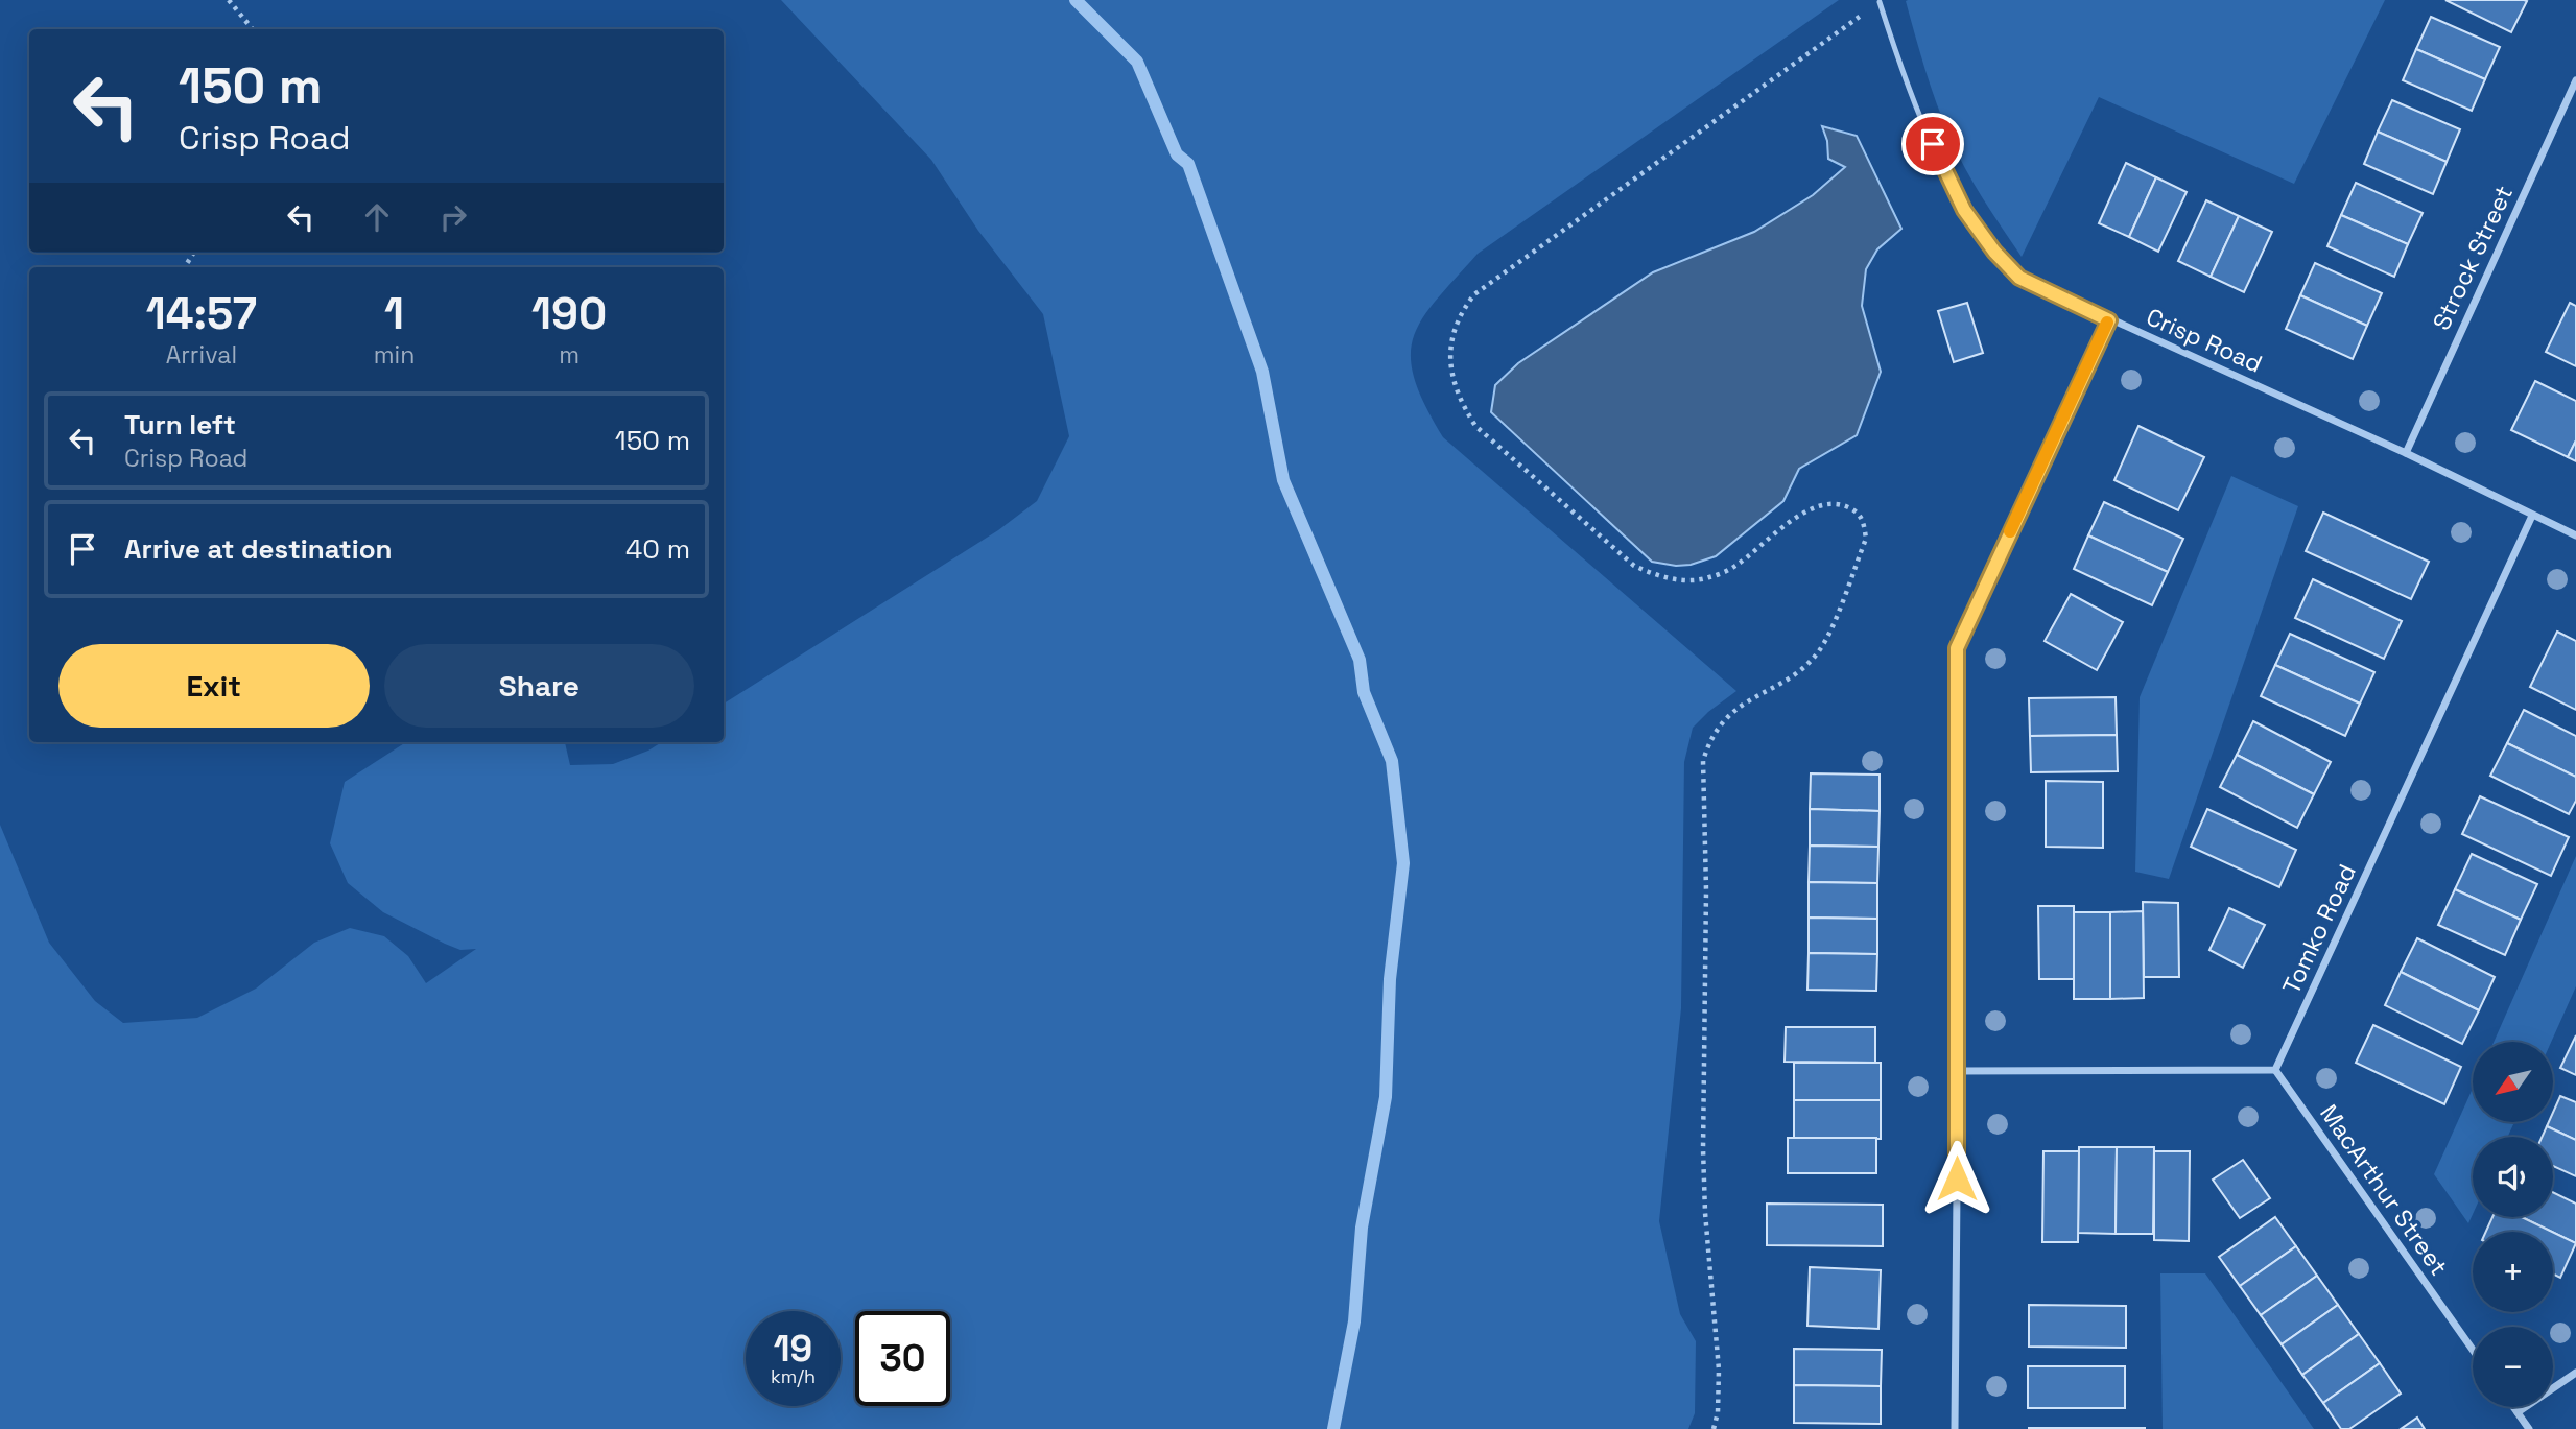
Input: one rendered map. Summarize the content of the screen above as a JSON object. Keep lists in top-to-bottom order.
{
  "streets": {
    "street": [
      "Strock Street",
      "Crisp Road",
      "Tomko Road",
      "MacArthur Street"
    ]
  },
  "crossings": [
    ["Strock Street", "Crisp Road"],
    ["Crisp Road", "Tomko Road"],
    ["Tomko Road", "MacArthur Street"]
  ],
  "north": "bottom left",
  "page": {
    "turn": ["150 m", "Crisp Road"],
    "eta": [
      "14:57",
      "Arrival",
      "1",
      "min",
      "190",
      "m"
    ],
    "list": [
      {
        "name": "Turn left",
        "note": "Crisp Road",
        "value": "150 m"
      },
      {
        "name": "Arrive at destination",
        "value": "40 m"
      }
    ],
    "buttons": ["Exit", "Share"],
    "map_buttons": ["+", "−"],
    "speed": "19 km/h",
    "limit": "30"
  }
}
